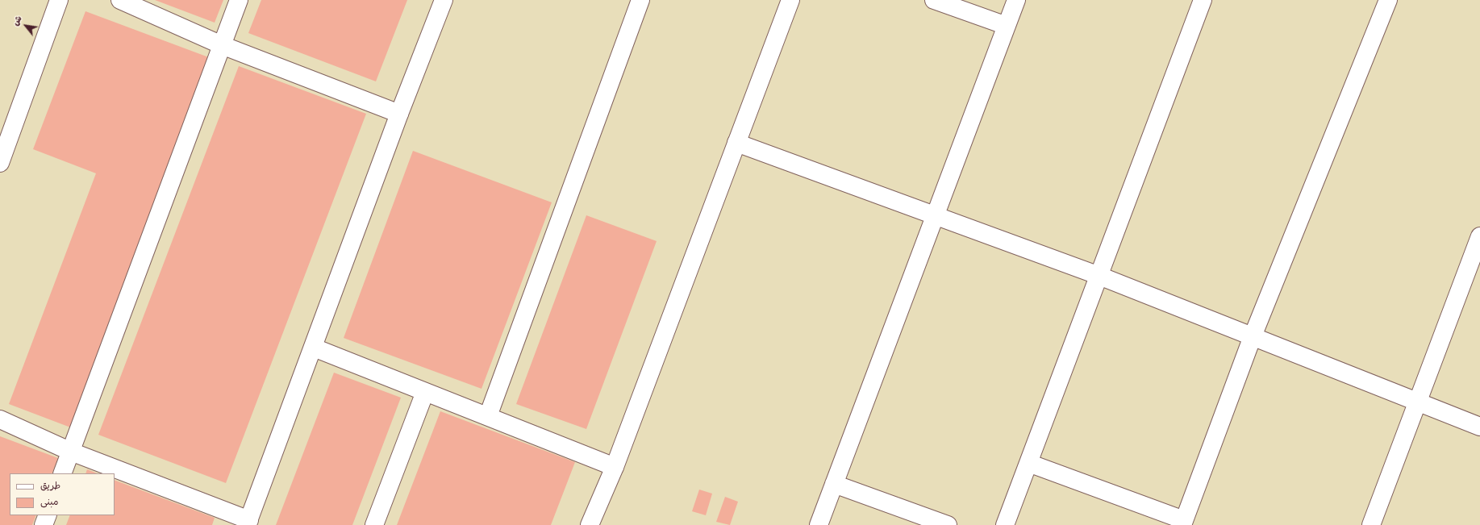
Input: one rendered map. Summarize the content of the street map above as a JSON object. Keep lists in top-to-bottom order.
{
  "legend": ["طريق", "مبنى"],
  "north": "top left"
}
